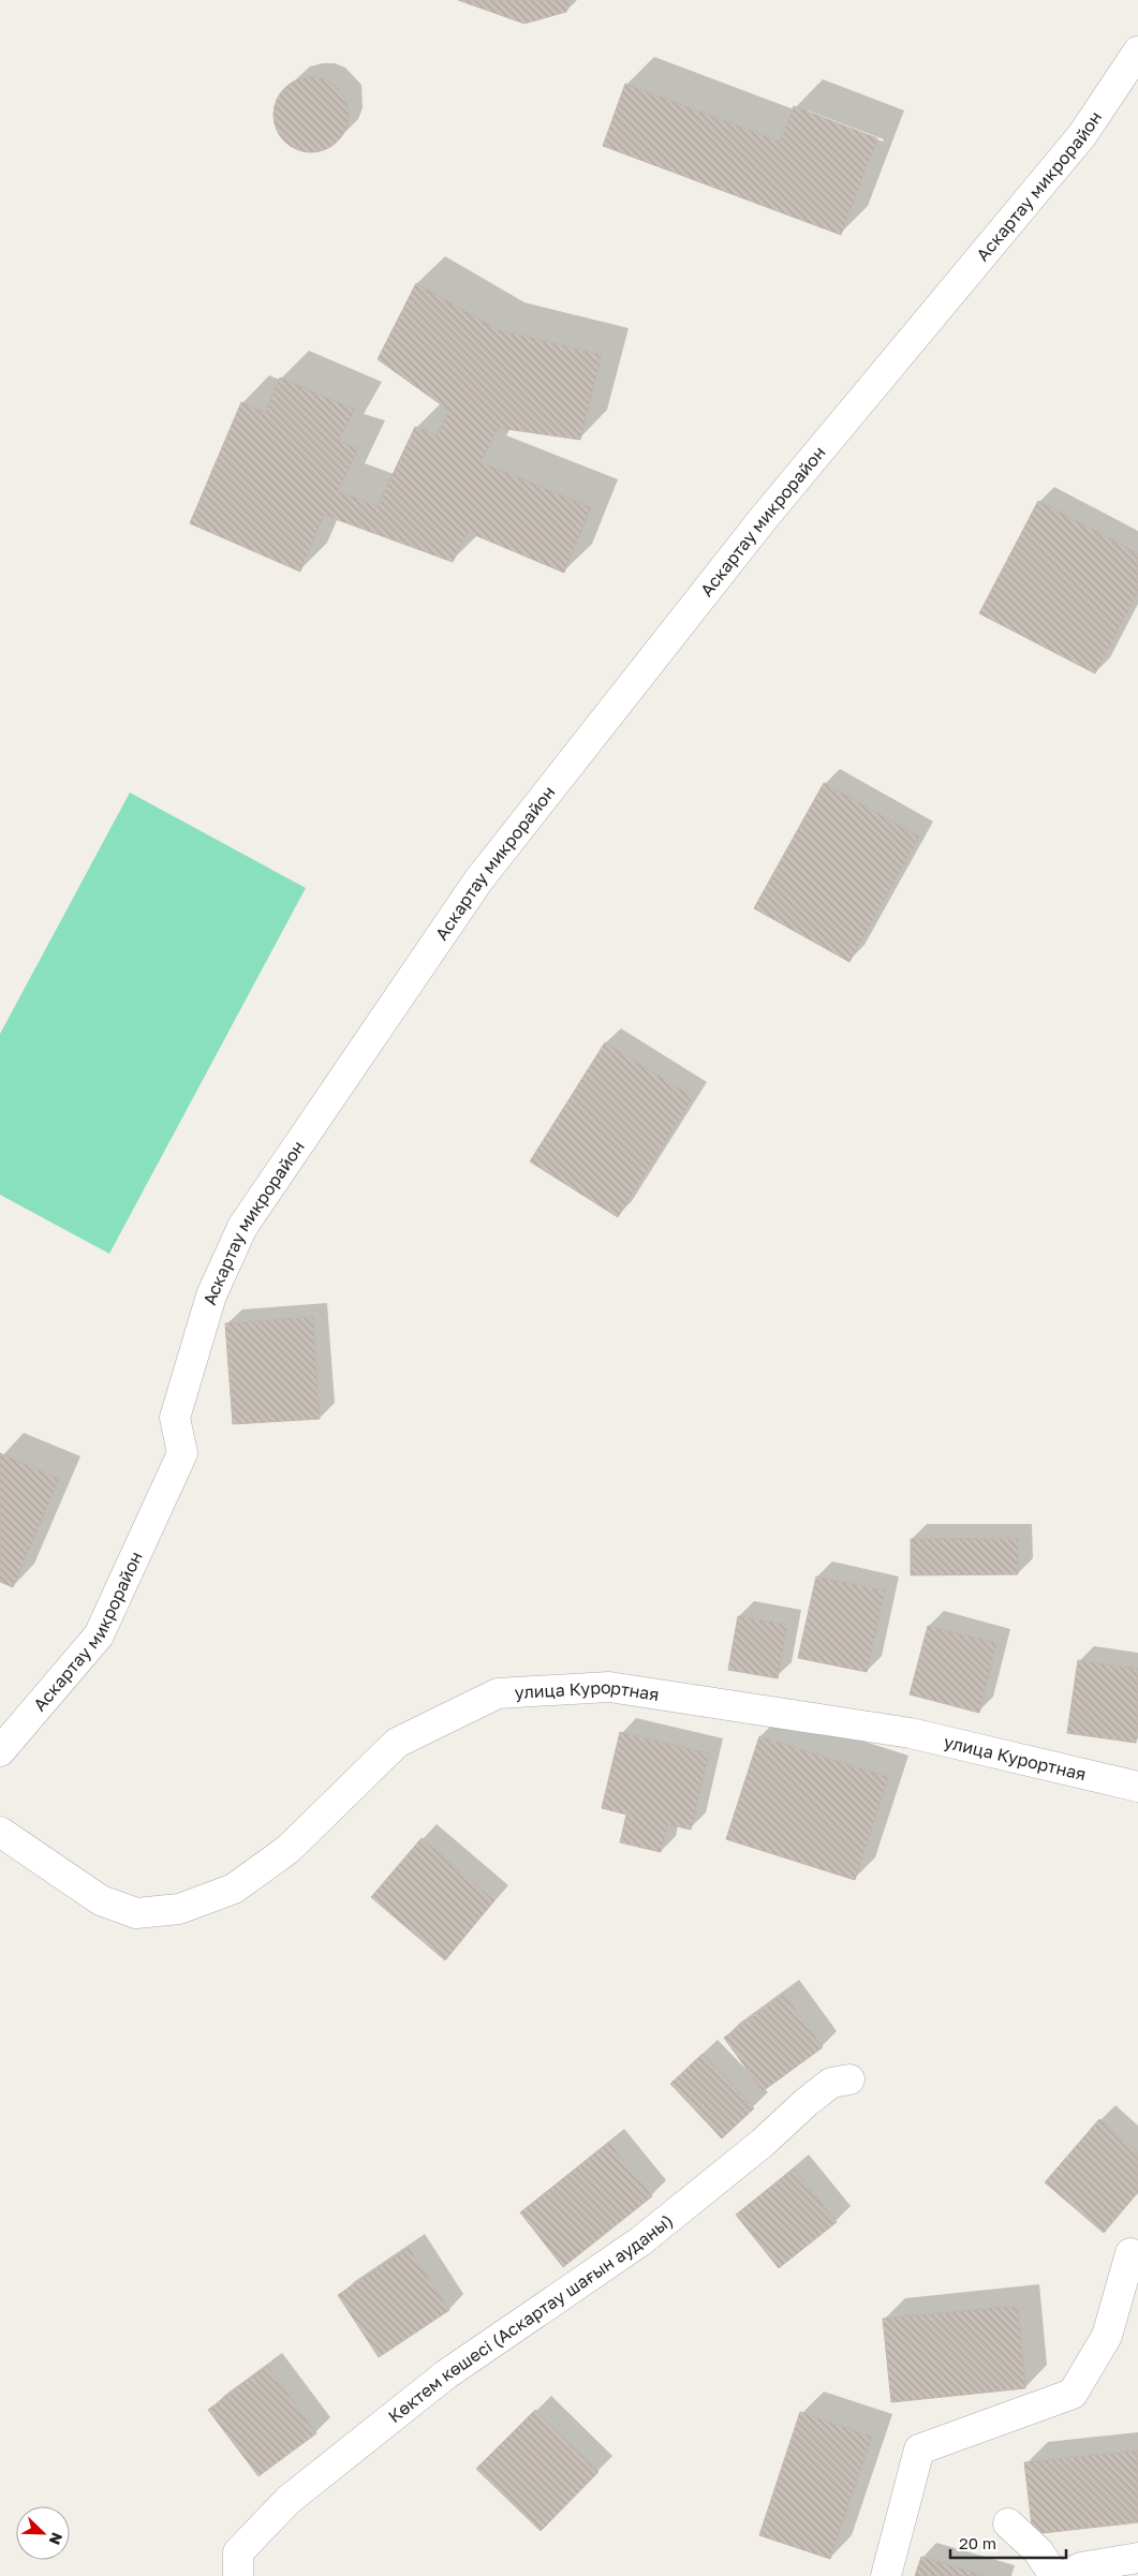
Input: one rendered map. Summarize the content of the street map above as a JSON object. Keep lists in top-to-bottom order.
{
  "streets": {
    "street": ["Аскартау микрорайон", "улица Курортная", "Көктем көшесі (Аскартау шағын ауданы)"]
  },
  "scale_bar": "20 m",
  "north": "bottom right"
}
